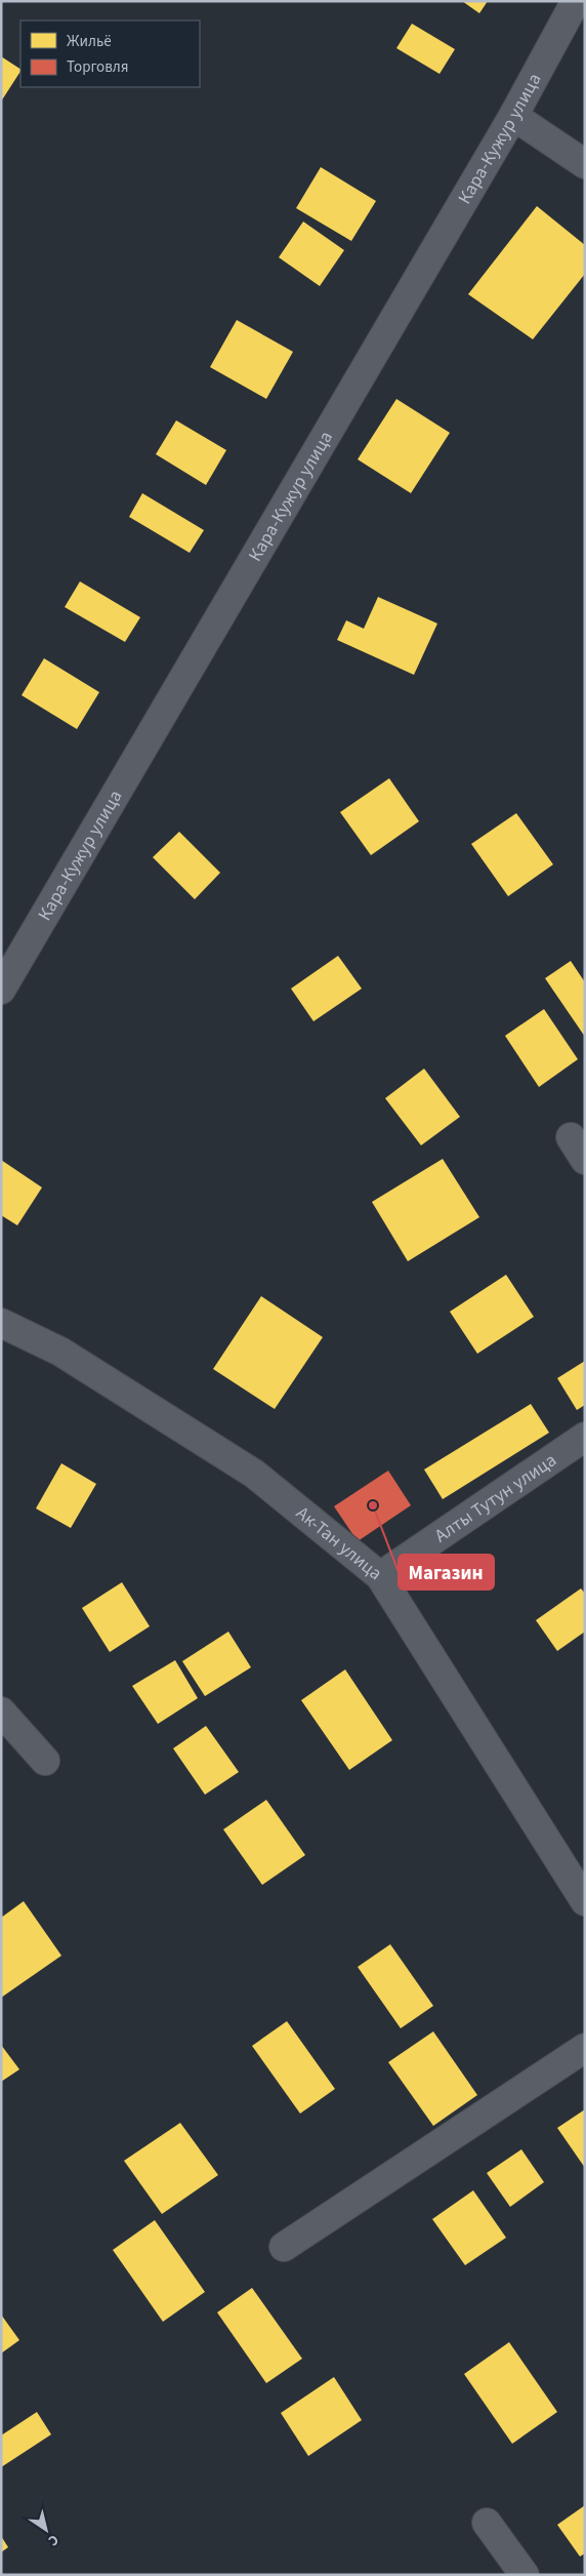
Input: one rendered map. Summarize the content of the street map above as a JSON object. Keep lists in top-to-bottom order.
{
  "streets": {
    "street": ["Кара-Кужур улица", "Алты Тутун улица", "Ак-Тан улица"]
  },
  "crossings": [
    ["Алты Тутун улица", "Ак-Тан улица"]
  ],
  "places": ["Магазин"],
  "legend": ["Жильё", "Торговля"],
  "north": "bottom right"
}
